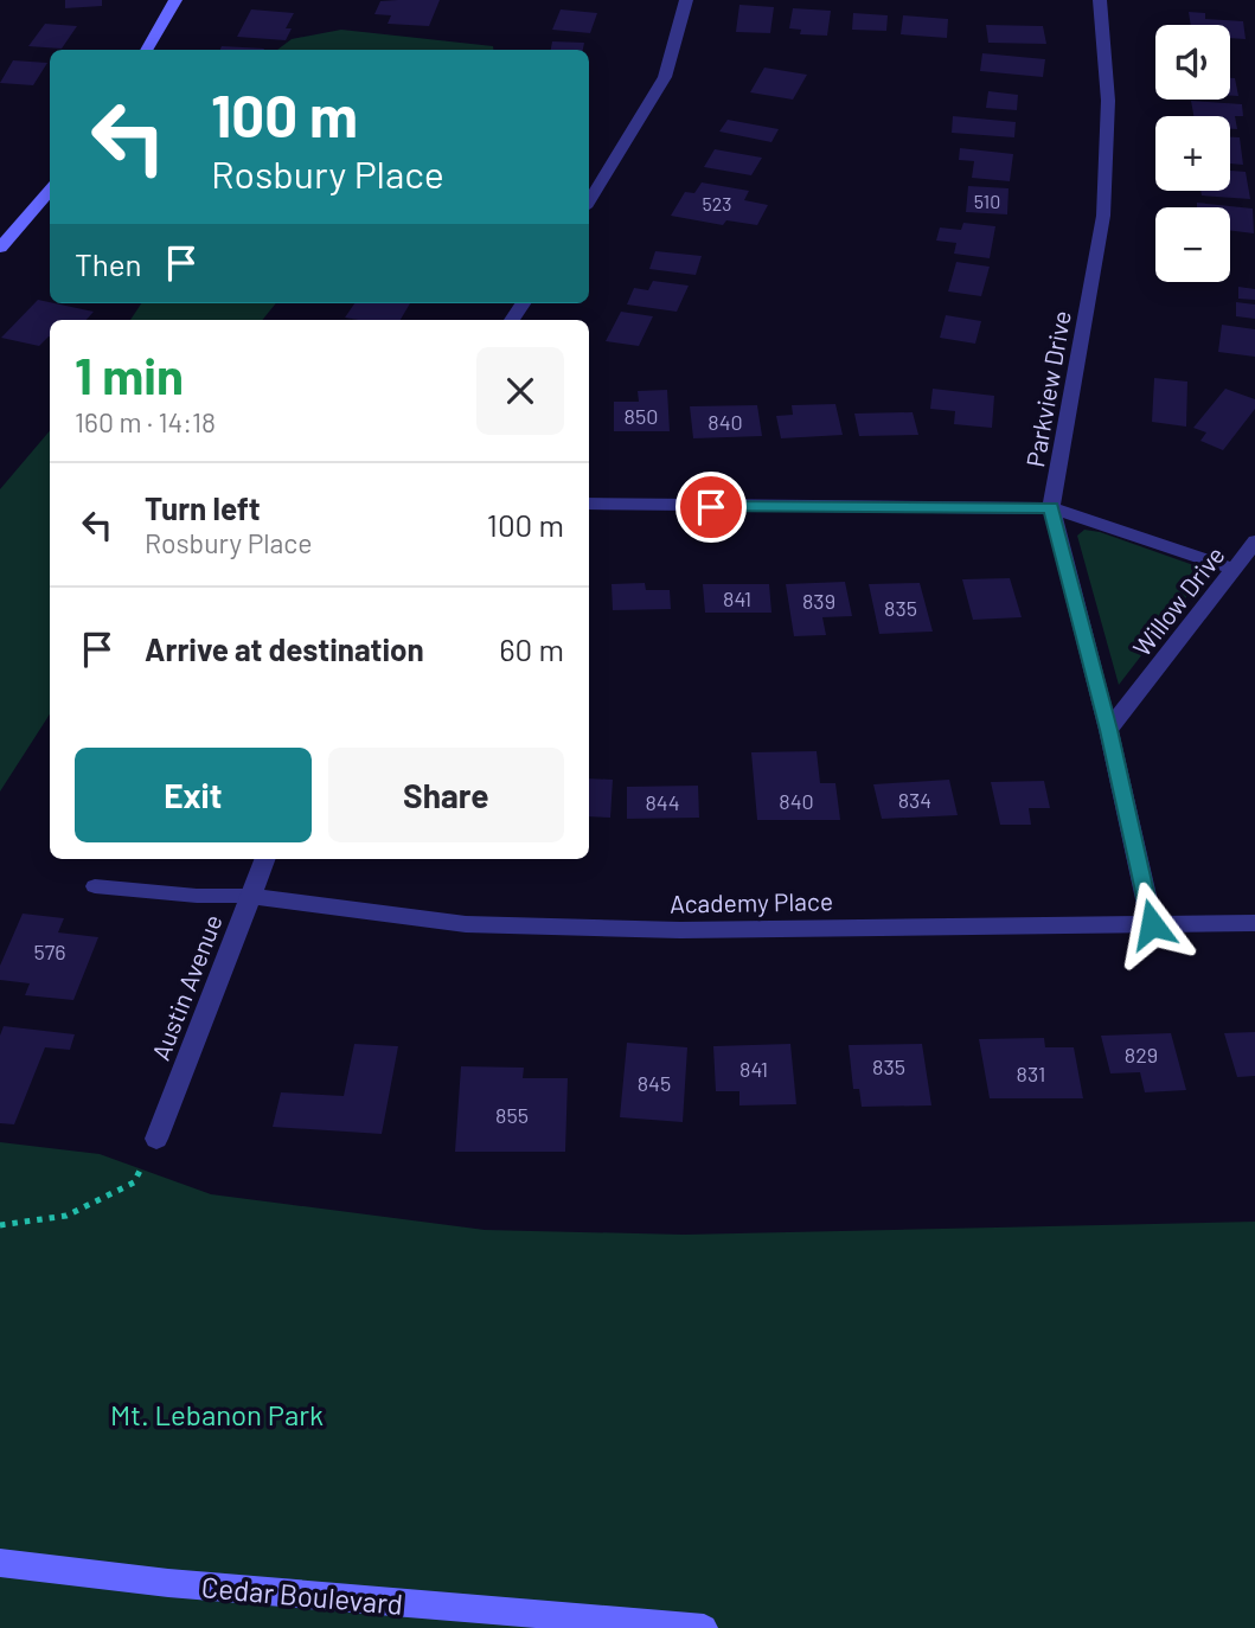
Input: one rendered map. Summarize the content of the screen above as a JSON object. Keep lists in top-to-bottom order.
{
  "streets": {
    "street": [
      "Parkview Drive",
      "Willow Drive",
      "Academy Place",
      "Austin Avenue",
      "Cedar Boulevard"
    ]
  },
  "crossings": [
    ["Parkview Drive", "Willow Drive"],
    ["Parkview Drive", "Academy Place"],
    ["Academy Place", "Austin Avenue"]
  ],
  "parks": ["Mt. Lebanon Park"],
  "house_numbers": [
    "510",
    "523",
    "850",
    "840",
    "841",
    "839",
    "835",
    "834",
    "840",
    "844",
    "576",
    "829",
    "835",
    "841",
    "831",
    "845",
    "855"
  ],
  "page": {
    "map_buttons": ["+", "−"],
    "turn": ["100 m", "Rosbury Place"],
    "then": "Then",
    "heading": ["1 min", "160 m · 14:18"],
    "list": [
      {
        "name": "Turn left",
        "note": "Rosbury Place",
        "value": "100 m"
      },
      {
        "name": "Arrive at destination",
        "value": "60 m"
      }
    ],
    "buttons": ["Exit", "Share"]
  }
}
